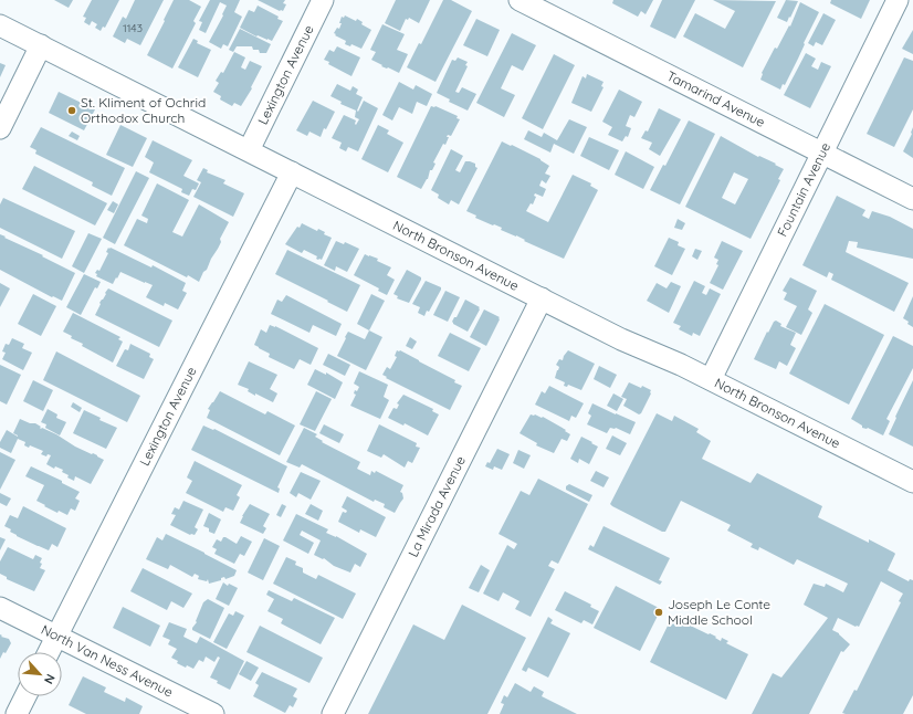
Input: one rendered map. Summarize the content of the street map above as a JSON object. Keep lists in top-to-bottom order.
{
  "streets": {
    "street": [
      "Lexington Avenue",
      "Tamarind Avenue",
      "Fountain Avenue",
      "North Bronson Avenue",
      "La Mirada Avenue",
      "North Van Ness Avenue"
    ]
  },
  "crossings": [
    ["Lexington Avenue", "North Bronson Avenue"],
    ["Lexington Avenue", "North Van Ness Avenue"],
    ["Tamarind Avenue", "Fountain Avenue"],
    ["Fountain Avenue", "North Bronson Avenue"],
    ["North Bronson Avenue", "La Mirada Avenue"]
  ],
  "places": ["St. Kliment of Ochrid Orthodox Church", "Joseph Le Conte Middle School"],
  "house_numbers": ["1143"],
  "north": "bottom right"
}
